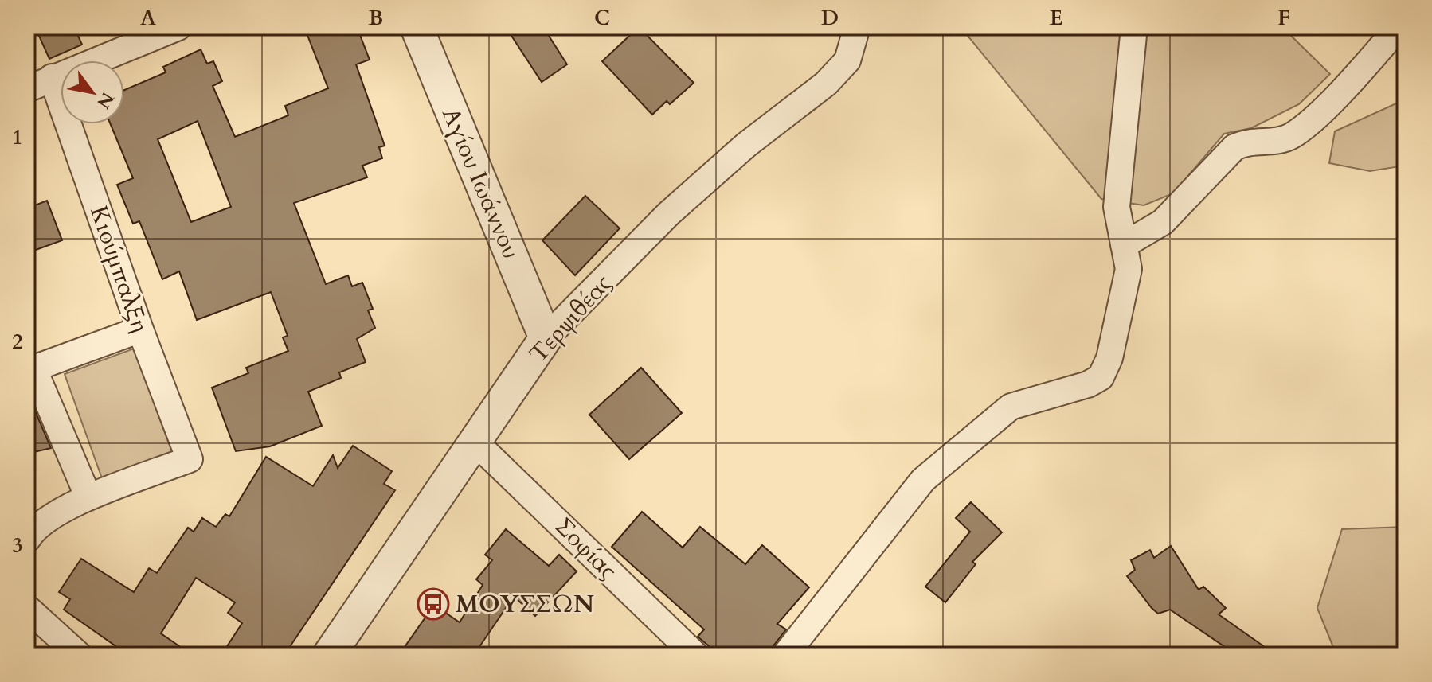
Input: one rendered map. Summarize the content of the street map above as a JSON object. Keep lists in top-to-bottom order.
{
  "streets": {
    "street": [
      "Αγίου Ιωάννου",
      "Κιούμπαλξη",
      "Τερψιθέας",
      "Σοφίας"
    ]
  },
  "crossings": [
    ["Αγίου Ιωάννου", "Τερψιθέας"],
    ["Τερψιθέας", "Σοφίας"]
  ],
  "places": {
    "bus stop": ["ΜΟΥΣΣΩΝ"]
  },
  "north": "bottom right",
  "grid": {
    "columns": [
      "A",
      "B",
      "C",
      "D",
      "E",
      "F"
    ],
    "rows": ["1", "2", "3"]
  }
}
